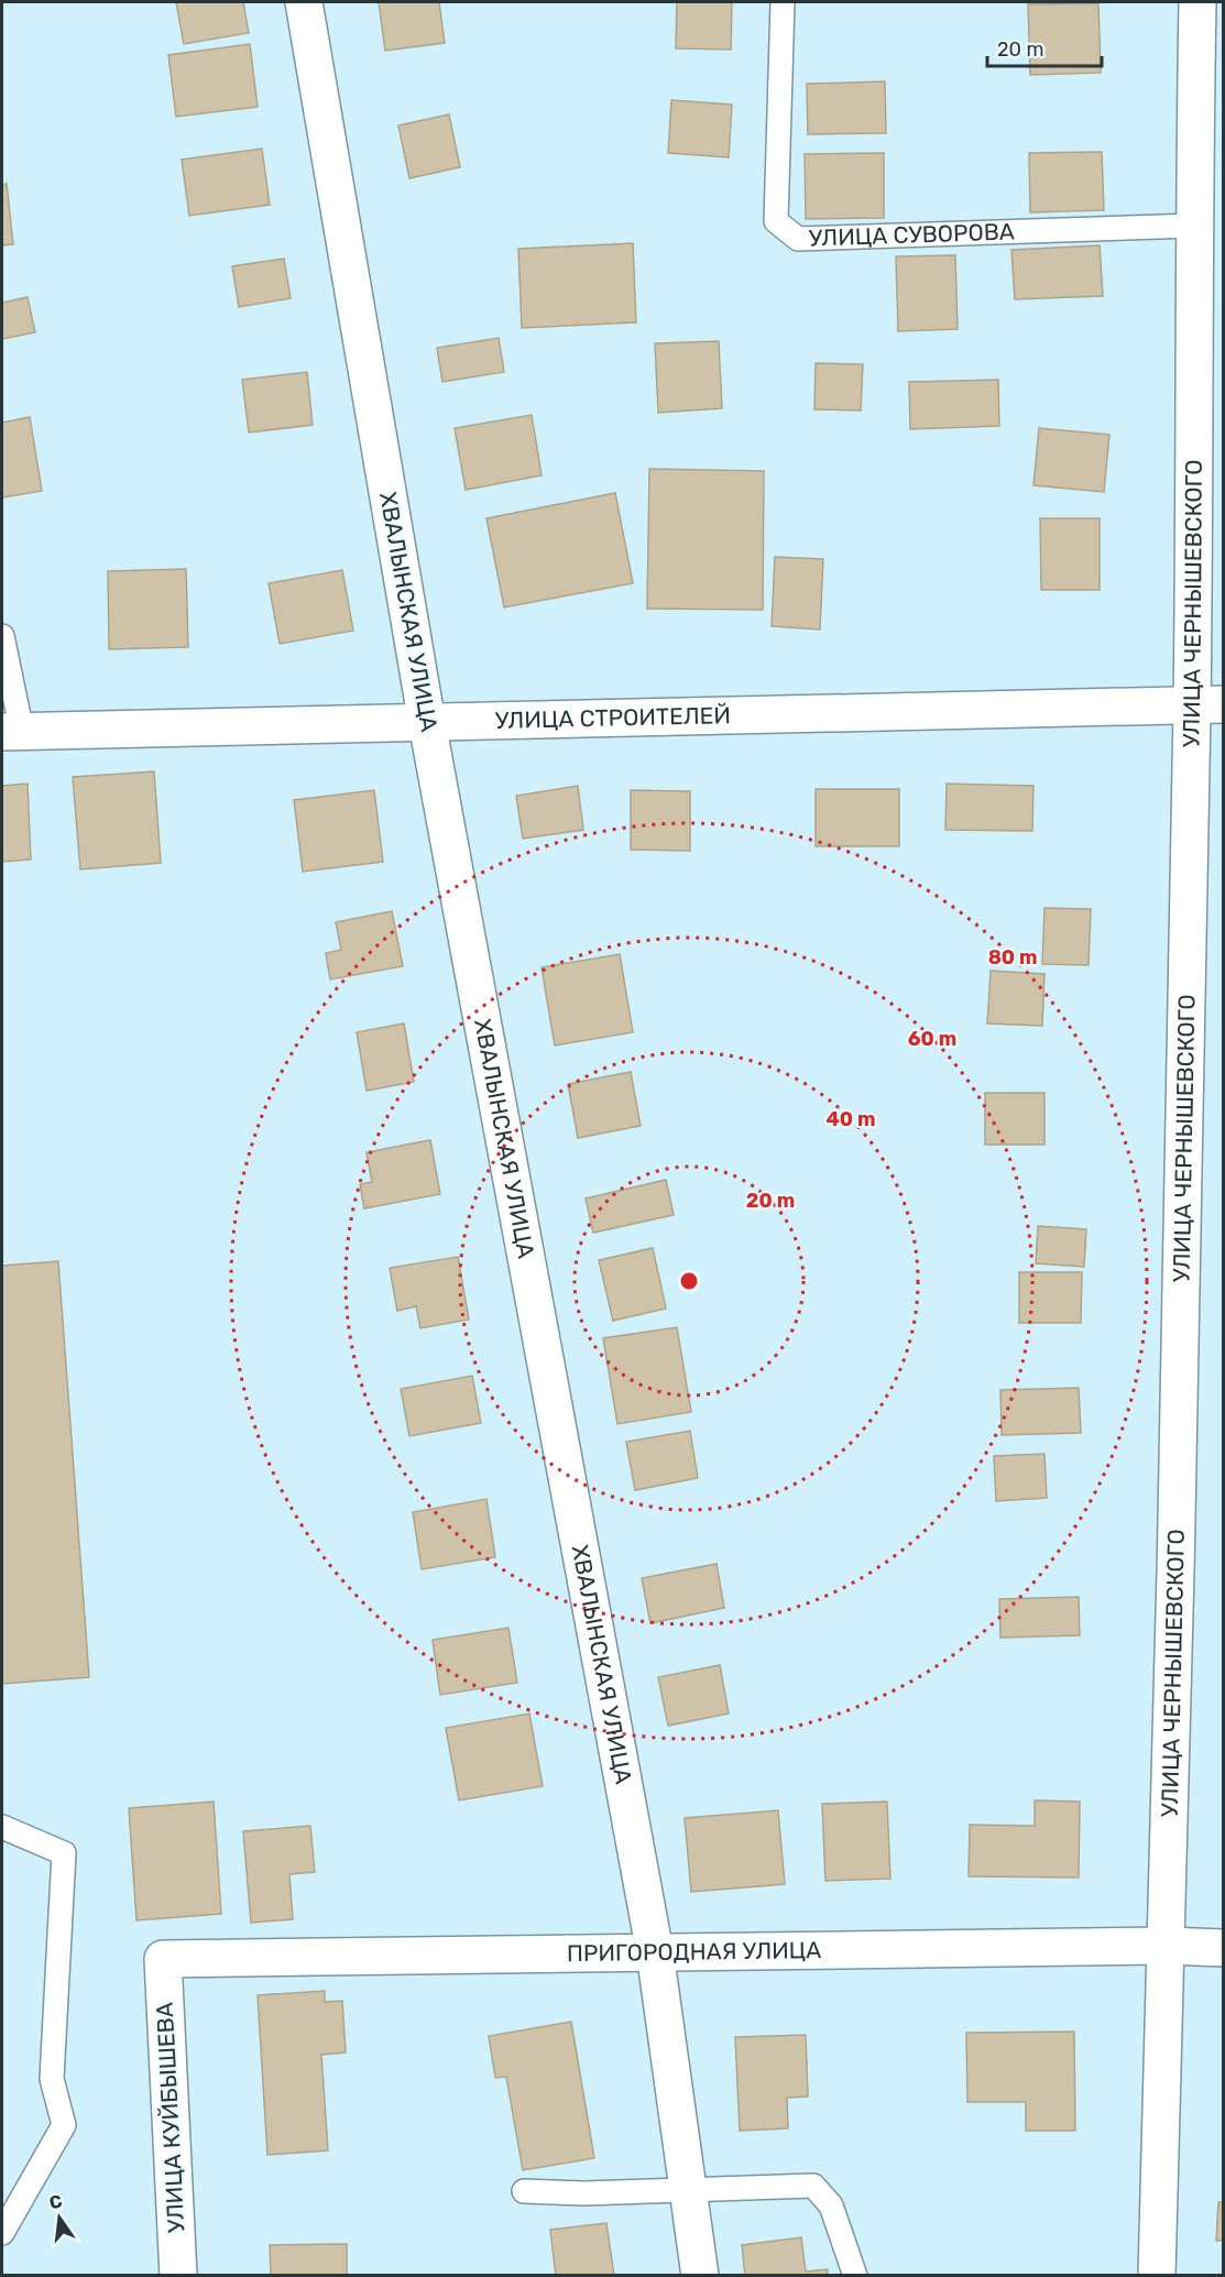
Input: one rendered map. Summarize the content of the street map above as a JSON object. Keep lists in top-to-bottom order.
{
  "streets": {
    "street": [
      "УЛИЦА ЧЕРНЫШЕВСКОГО",
      "ХВАЛЫНСКАЯ УЛИЦА",
      "УЛИЦА СТРОИТЕЛЕЙ",
      "ПРИГОРОДНАЯ УЛИЦА",
      "УЛИЦА КУЙБЫШЕВА"
    ],
    "lane": ["УЛИЦА СУВОРОВА"]
  },
  "crossings": [
    ["УЛИЦА СУВОРОВА", "УЛИЦА ЧЕРНЫШЕВСКОГО"],
    ["УЛИЦА ЧЕРНЫШЕВСКОГО", "УЛИЦА СТРОИТЕЛЕЙ"],
    ["УЛИЦА ЧЕРНЫШЕВСКОГО", "ПРИГОРОДНАЯ УЛИЦА"],
    ["ХВАЛЫНСКАЯ УЛИЦА", "УЛИЦА СТРОИТЕЛЕЙ"],
    ["ХВАЛЫНСКАЯ УЛИЦА", "ПРИГОРОДНАЯ УЛИЦА"],
    ["ПРИГОРОДНАЯ УЛИЦА", "УЛИЦА КУЙБЫШЕВА"]
  ],
  "scale_bar": "20 m",
  "north": "top",
  "rings": [
    "80 m",
    "60 m",
    "40 m",
    "20 m"
  ]
}
